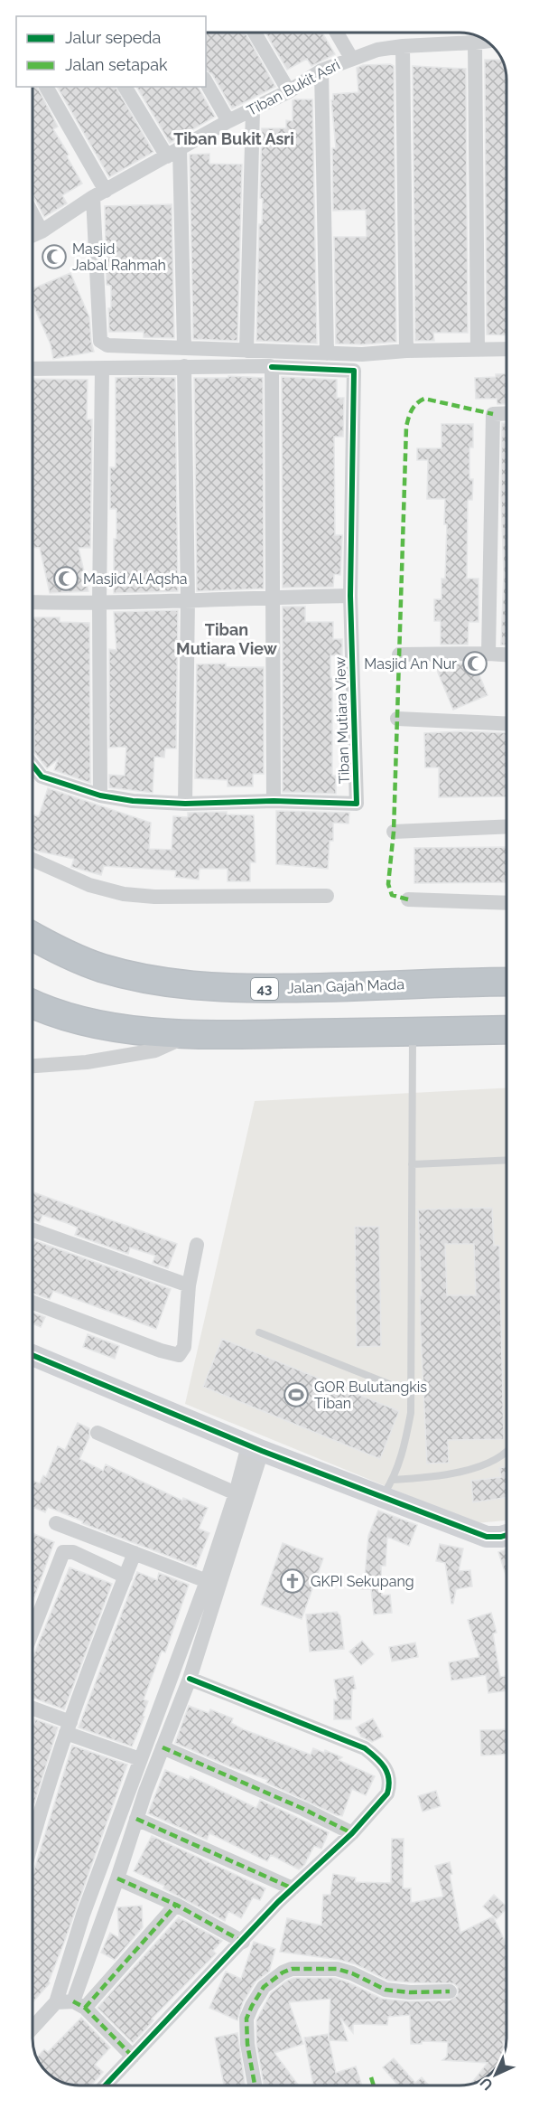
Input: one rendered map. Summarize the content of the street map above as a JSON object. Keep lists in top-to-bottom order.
{
  "streets": {
    "highway": ["Jalan Gajah Mada", "43"],
    "street": ["Tiban Bukit Asri", "Tiban Mutiara View"]
  },
  "districts": ["Tiban Bukit Asri", "Tiban Mutiara View"],
  "places": {
    "mosque": ["Masjid Jabal Rahmah", "Masjid Al Aqsha", "Masjid An Nur"],
    "sports": ["GOR Bulutangkis Tiban"],
    "church": ["GKPI Sekupang"]
  },
  "legend": ["Jalur sepeda", "Jalan setapak"],
  "north": "bottom left"
}
